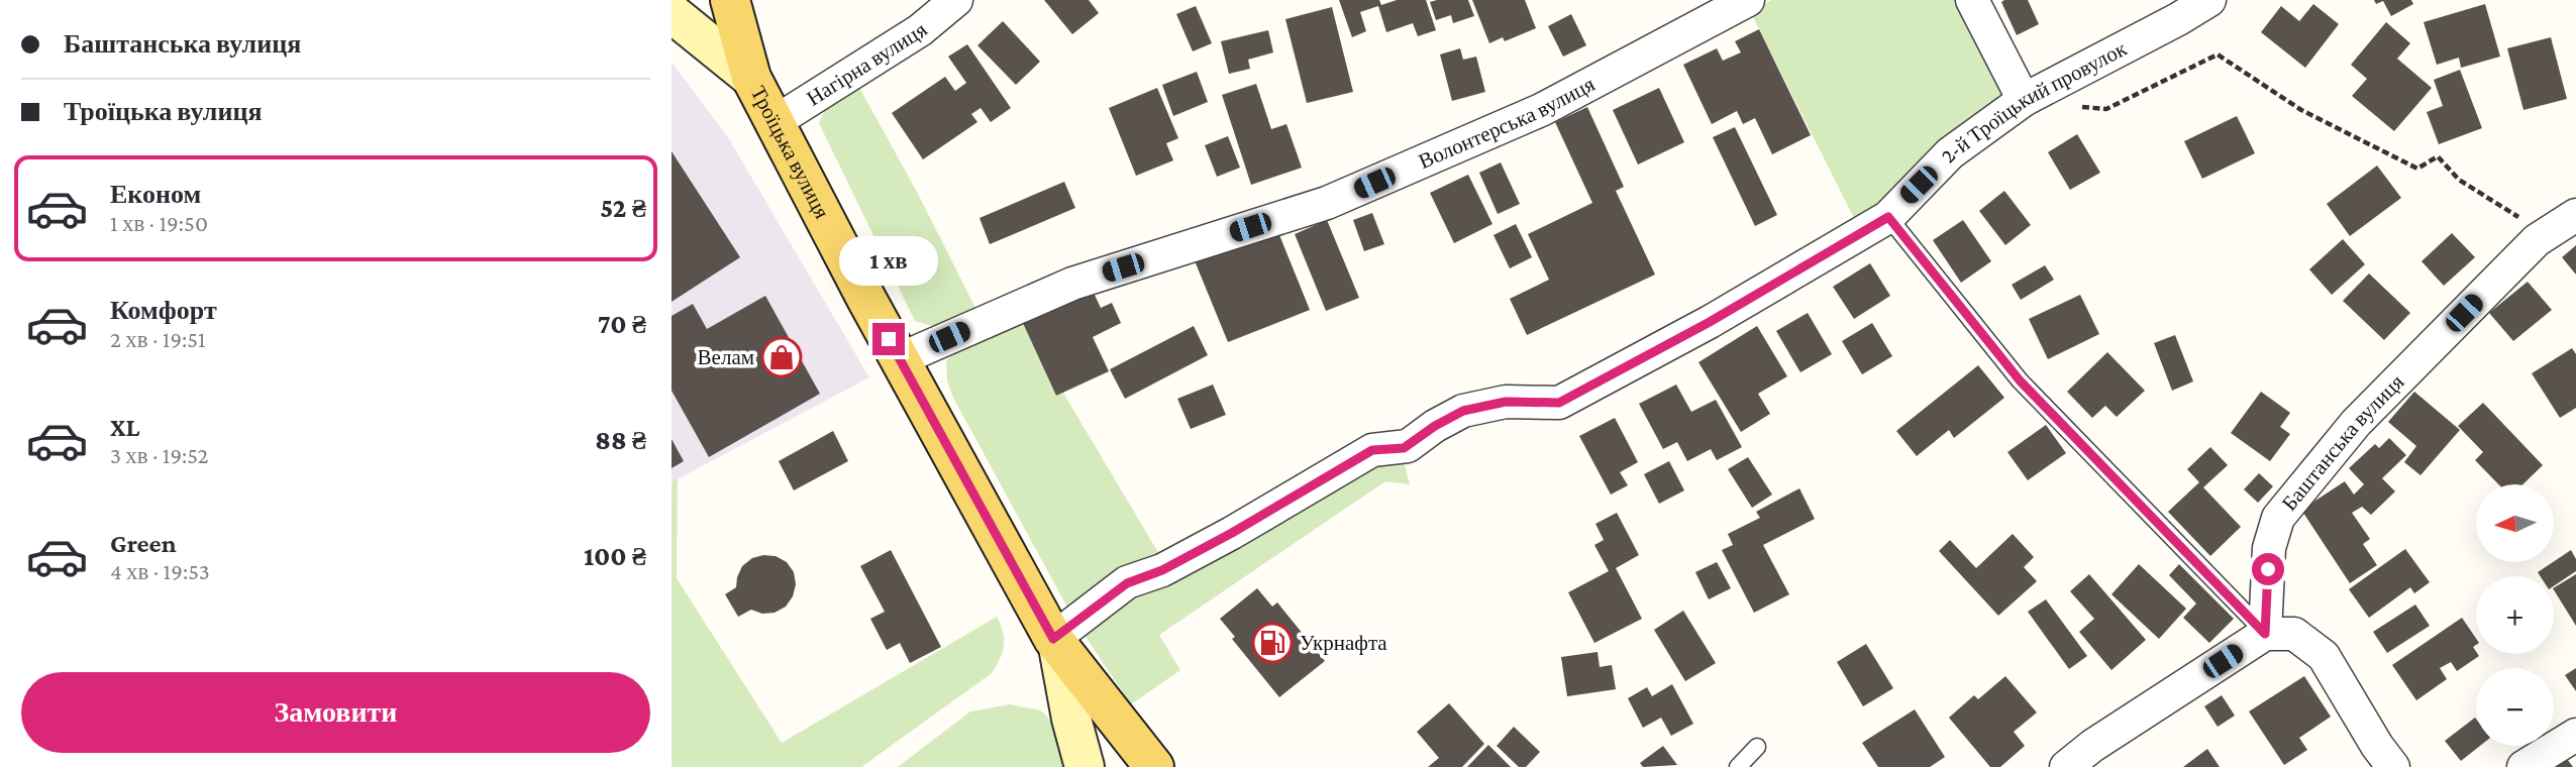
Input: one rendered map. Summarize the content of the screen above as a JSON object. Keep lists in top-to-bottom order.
{
  "streets": {
    "main road": ["Троїцька вулиця"],
    "street": [
      "Нагірна вулиця",
      "2-й Троїцький провулок",
      "Волонтерська вулиця",
      "Баштанська вулиця"
    ]
  },
  "crossings": [
    ["Нагірна вулиця", "Троїцька вулиця"],
    ["2-й Троїцький провулок", "Троїцька вулиця"],
    ["Волонтерська вулиця", "Троїцька вулиця"]
  ],
  "places": {
    "shop": ["Велам"],
    "fuel station": ["Укрнафта"]
  },
  "north": "left",
  "page": {
    "banner": ["Баштанська вулиця", "Троїцька вулиця"],
    "list": [
      {
        "name": "Економ",
        "note": "1 хв · 19:50",
        "value": "52 ₴"
      },
      {
        "name": "Комфорт",
        "note": "2 хв · 19:51",
        "value": "70 ₴"
      },
      {
        "name": "XL",
        "note": "3 хв · 19:52",
        "value": "88 ₴"
      },
      {
        "name": "Green",
        "note": "4 хв · 19:53",
        "value": "100 ₴"
      }
    ],
    "bubble": "1 хв",
    "map_buttons": ["+", "−"],
    "buttons": "Замовити"
  }
}
